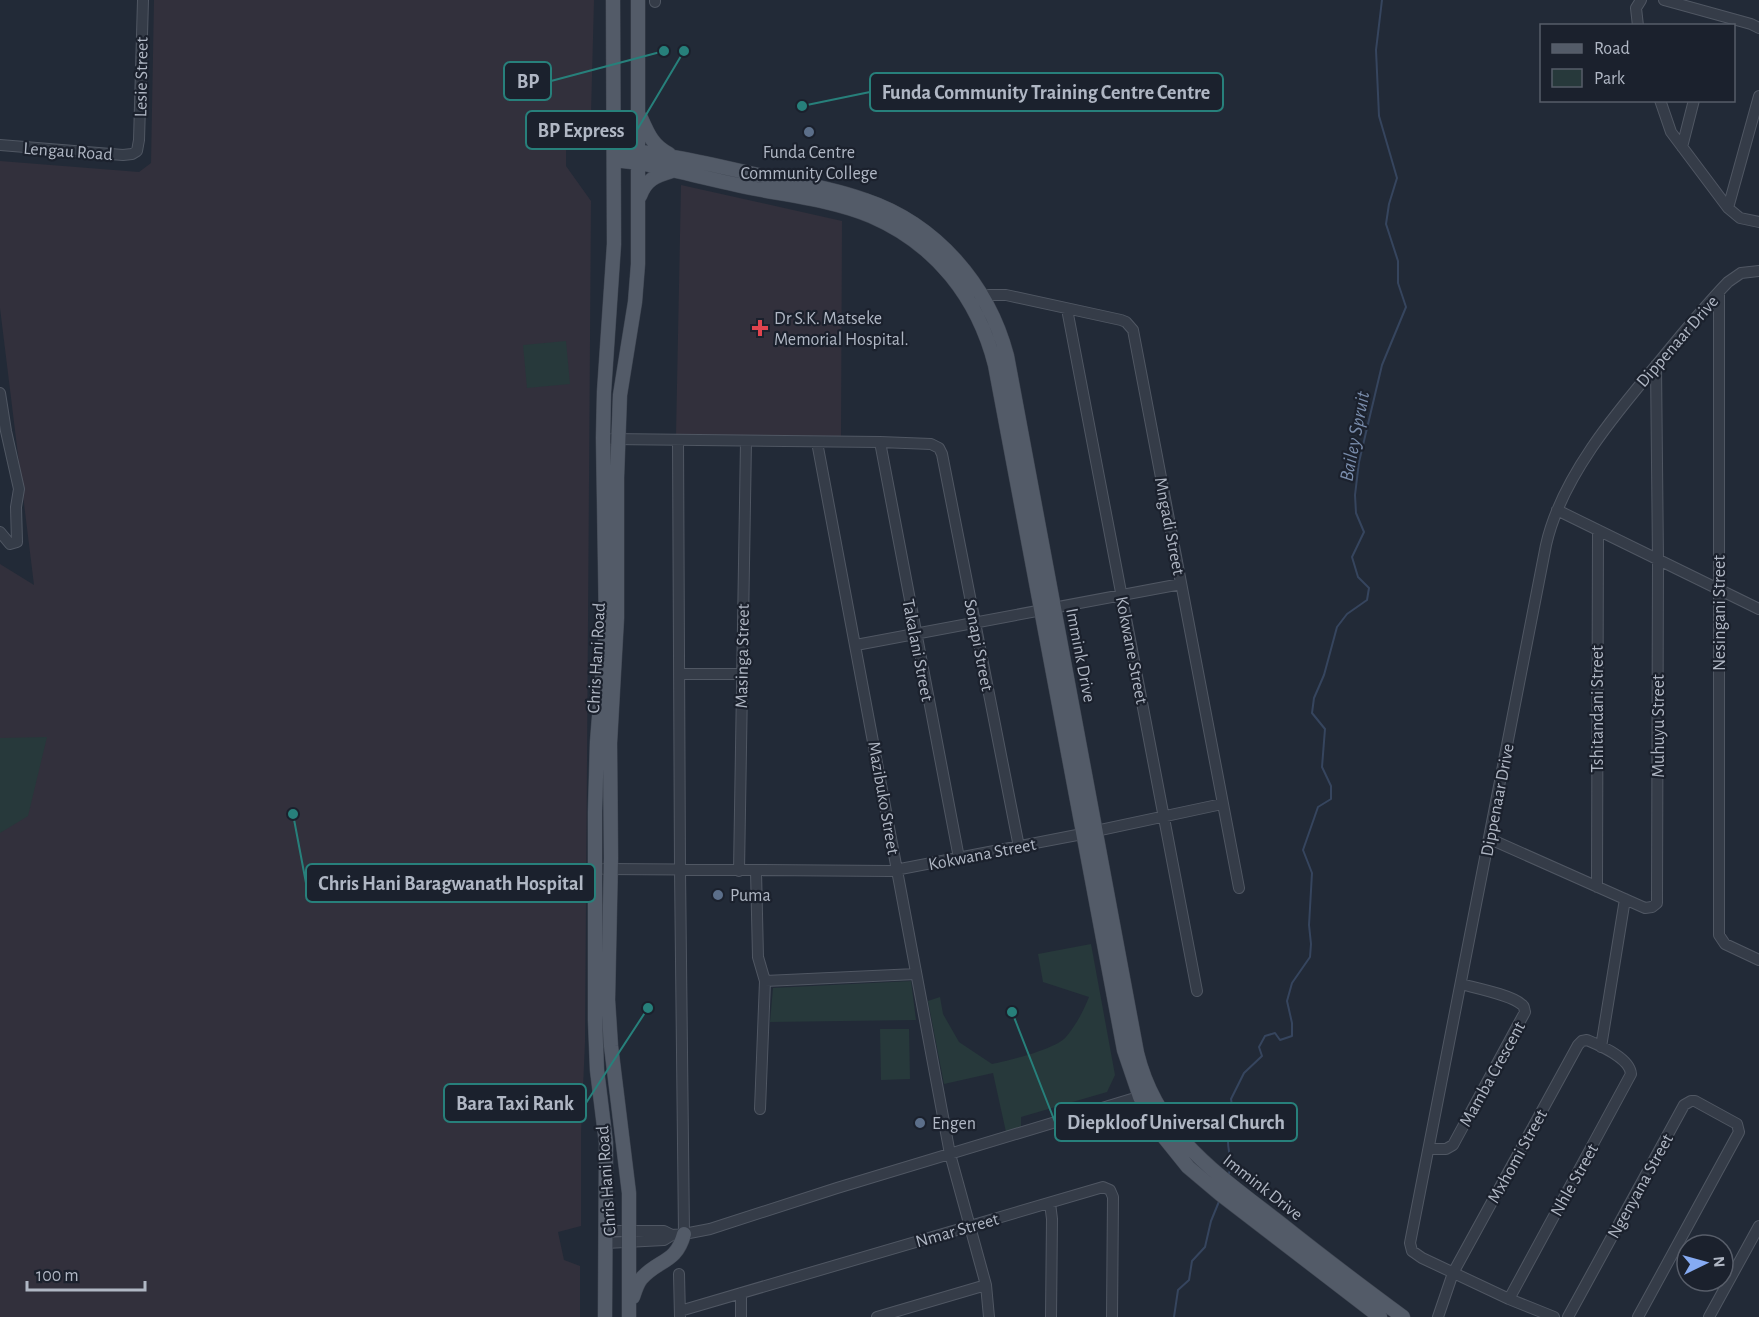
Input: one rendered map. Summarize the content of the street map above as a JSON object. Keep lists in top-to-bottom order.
{
  "streets": {
    "main road": ["Immink Drive", "Chris Hani Road"],
    "street": [
      "Lesie Street",
      "Lengau Road",
      "Dippenaar Drive",
      "Mngadi Street",
      "Nesingani Street",
      "Sonapi Street",
      "Takalani Street",
      "Kokwane Street",
      "Masinga Street",
      "Tshitandani Street",
      "Muhuyu Street",
      "Mazibuko Street",
      "Kokwana Street",
      "Mamba Crescent",
      "Mxhomi Street",
      "Nhle Street",
      "Ngenyana Street",
      "Nmar Street"
    ]
  },
  "crossings": [
    ["Lesie Street", "Lengau Road"],
    ["Dippenaar Drive", "Nesingani Street"],
    ["Dippenaar Drive", "Muhuyu Street"],
    ["Dippenaar Drive", "Mamba Crescent"],
    ["Dippenaar Drive", "Mxhomi Street"],
    ["Dippenaar Drive", "Nhle Street"],
    ["Mngadi Street", "Kokwane Street"],
    ["Mngadi Street", "Immink Drive"],
    ["Mngadi Street", "Kokwana Street"],
    ["Sonapi Street", "Takalani Street"],
    ["Sonapi Street", "Kokwana Street"],
    ["Takalani Street", "Kokwana Street"],
    ["Kokwane Street", "Kokwana Street"],
    ["Immink Drive", "Chris Hani Road"],
    ["Immink Drive", "Kokwana Street"],
    ["Masinga Street", "Kokwana Street"],
    ["Chris Hani Road", "Kokwana Street"],
    ["Tshitandani Street", "Muhuyu Street"],
    ["Mazibuko Street", "Kokwana Street"],
    ["Mazibuko Street", "Nmar Street"],
    ["Mxhomi Street", "Nhle Street"]
  ],
  "water": ["Bailey Spruit"],
  "places": {
    "other": [
      "BP",
      "BP Express",
      "Funda Community Training Centre Centre",
      "Funda Centre Community College",
      "Chris Hani Baragwanath Hospital",
      "Puma",
      "Bara Taxi Rank",
      "Diepkloof Universal Church",
      "Engen"
    ],
    "health": ["Dr S.K. Matseke Memorial Hospital."]
  },
  "legend": ["Road", "Park"],
  "scale_bar": "100 m",
  "north": "right"
}
